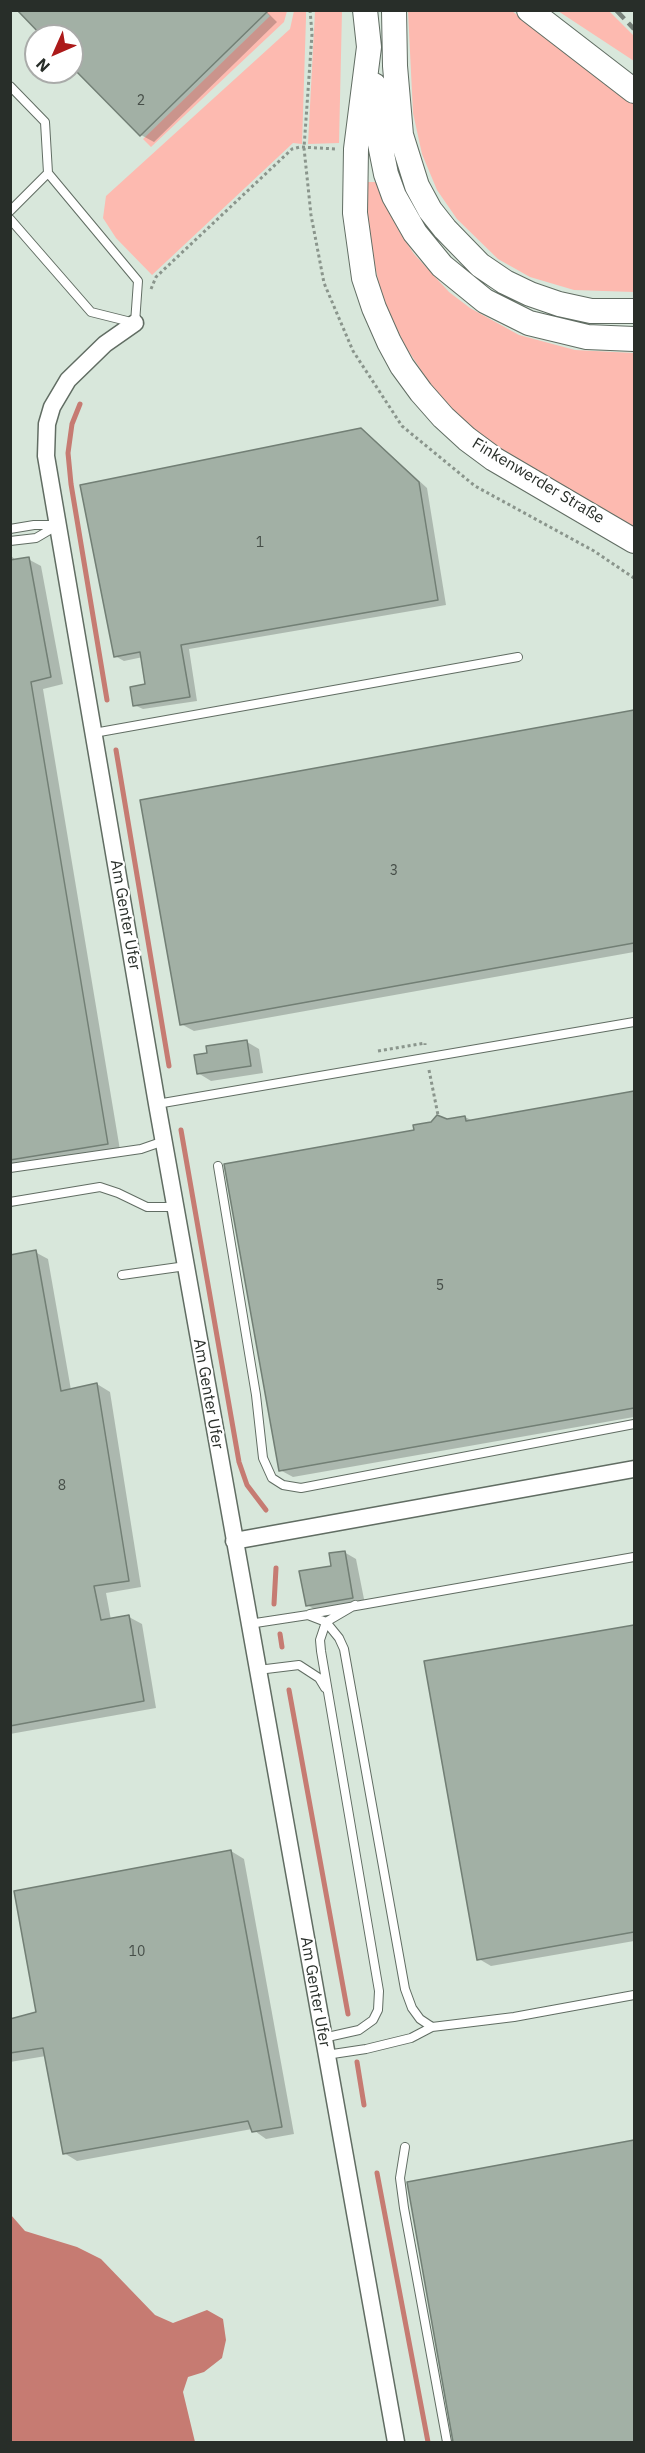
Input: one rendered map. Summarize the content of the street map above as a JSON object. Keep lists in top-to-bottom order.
{
  "streets": {
    "main road": ["Finkenwerder Straße"],
    "street": ["Am Genter Ufer"]
  },
  "house_numbers": [
    "2",
    "1",
    "3",
    "5",
    "8",
    "10"
  ],
  "north": "bottom left"
}
